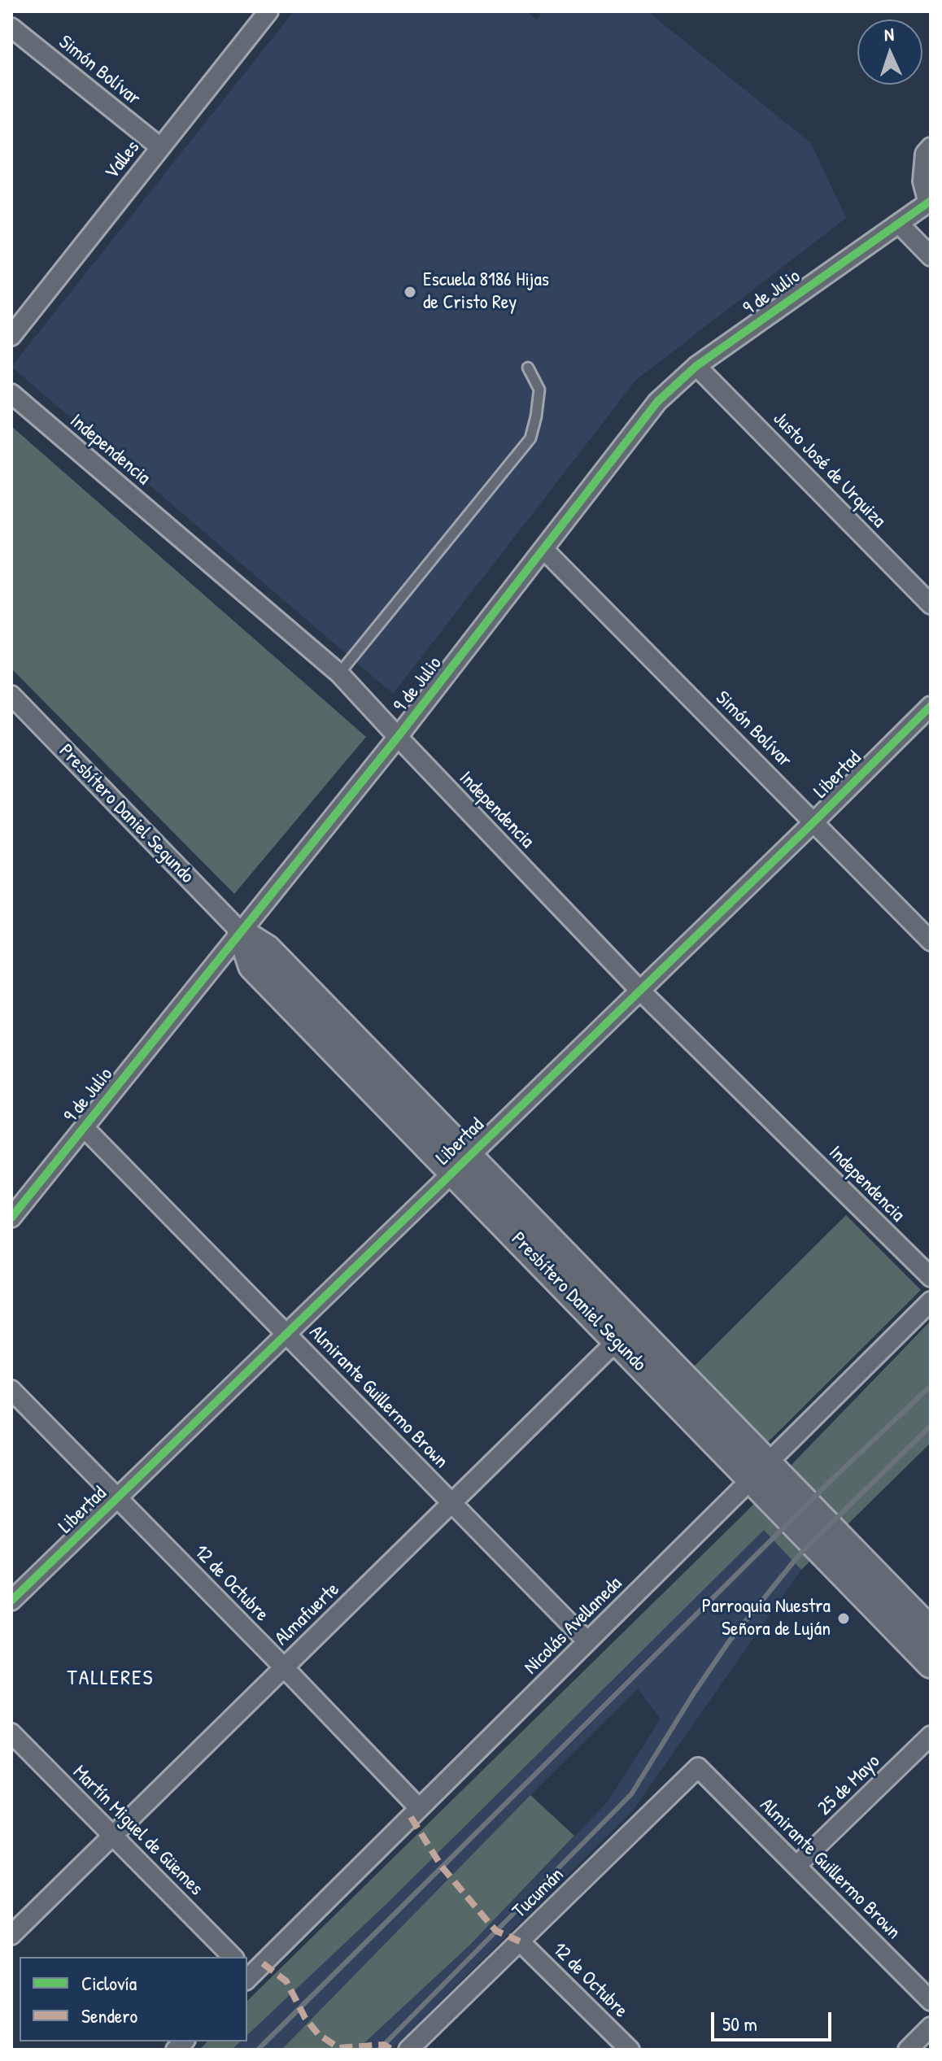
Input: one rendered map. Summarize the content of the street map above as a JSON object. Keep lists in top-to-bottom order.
{
  "streets": {
    "main road": ["Presbítero Daniel Segundo"],
    "street": [
      "Simón Bolívar",
      "Valles",
      "9 de Julio",
      "Independencia",
      "Justo José de Urquiza",
      "Libertad",
      "Almirante Guillermo Brown",
      "12 de Octubre",
      "Almafuerte",
      "Nicolás Avellaneda",
      "25 de Mayo",
      "Martín Miguel de Güemes",
      "Tucumán"
    ]
  },
  "crossings": [
    ["Simón Bolívar", "Valles"],
    ["Simón Bolívar", "9 de Julio"],
    ["Simón Bolívar", "Libertad"],
    ["9 de Julio", "Independencia"],
    ["9 de Julio", "Justo José de Urquiza"],
    ["9 de Julio", "Presbítero Daniel Segundo"],
    ["9 de Julio", "Almirante Guillermo Brown"],
    ["Independencia", "Libertad"],
    ["Libertad", "Presbítero Daniel Segundo"],
    ["Libertad", "Almirante Guillermo Brown"],
    ["Libertad", "12 de Octubre"],
    ["Presbítero Daniel Segundo", "Almafuerte"],
    ["Presbítero Daniel Segundo", "Nicolás Avellaneda"],
    ["Almirante Guillermo Brown", "Almafuerte"],
    ["Almirante Guillermo Brown", "Nicolás Avellaneda"],
    ["Almirante Guillermo Brown", "25 de Mayo"],
    ["Almirante Guillermo Brown", "Tucumán"],
    ["12 de Octubre", "Almafuerte"],
    ["12 de Octubre", "Nicolás Avellaneda"],
    ["12 de Octubre", "Tucumán"],
    ["Almafuerte", "Martín Miguel de Güemes"]
  ],
  "districts": ["TALLERES"],
  "places": ["Escuela 8186 Hijas de Cristo Rey", "Parroquia Nuestra Señora de Luján"],
  "legend": ["Ciclovía", "Sendero"],
  "scale_bar": "50 m",
  "north": "top"
}
